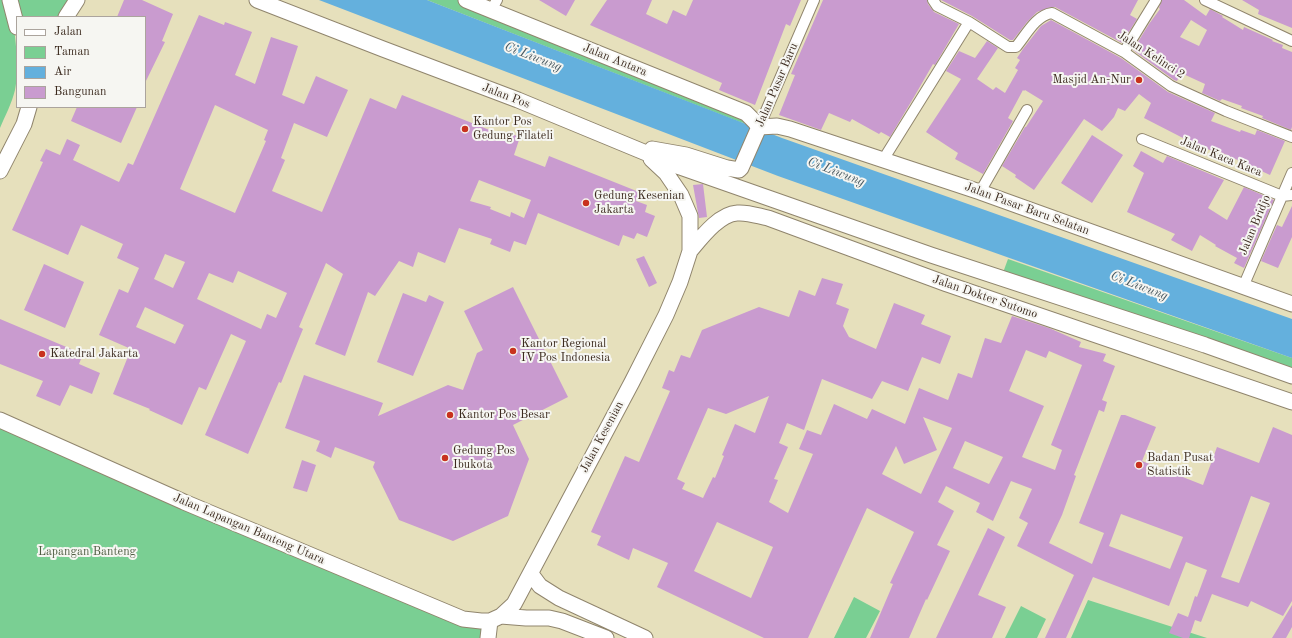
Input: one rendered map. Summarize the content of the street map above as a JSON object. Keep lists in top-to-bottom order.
{
  "streets": {
    "main road": [
      "Jalan Antara",
      "Jalan Pasar Baru",
      "Jalan Pos",
      "Jalan Pasar Baru Selatan",
      "Jalan Dokter Sutomo",
      "Jalan Kesenian",
      "Jalan Lapangan Banteng Utara"
    ],
    "street": ["Jalan Kelinci 2", "Jalan Kaca Kaca", "Jalan Bridjo"]
  },
  "crossings": [
    ["Jalan Antara", "Jalan Pasar Baru"],
    ["Jalan Antara", "Jalan Pasar Baru Selatan"],
    ["Jalan Pasar Baru", "Jalan Pos"],
    ["Jalan Pasar Baru", "Jalan Pasar Baru Selatan"],
    ["Jalan Pos", "Jalan Dokter Sutomo"],
    ["Jalan Kaca Kaca", "Jalan Bridjo"],
    ["Jalan Pasar Baru Selatan", "Jalan Bridjo"],
    ["Jalan Dokter Sutomo", "Jalan Kesenian"],
    ["Jalan Kesenian", "Jalan Lapangan Banteng Utara"]
  ],
  "water": ["Ci Liwung"],
  "parks": ["Lapangan Banteng"],
  "places": [
    "Masjid An-Nur",
    "Kantor Pos Gedung Filateli",
    "Gedung Kesenian Jakarta",
    "Kantor Regional IV Pos Indonesia",
    "Katedral Jakarta",
    "Kantor Pos Besar",
    "Gedung Pos Ibukota",
    "Badan Pusat Statistik"
  ],
  "legend": [
    "Jalan",
    "Taman",
    "Air",
    "Bangunan"
  ]
}
